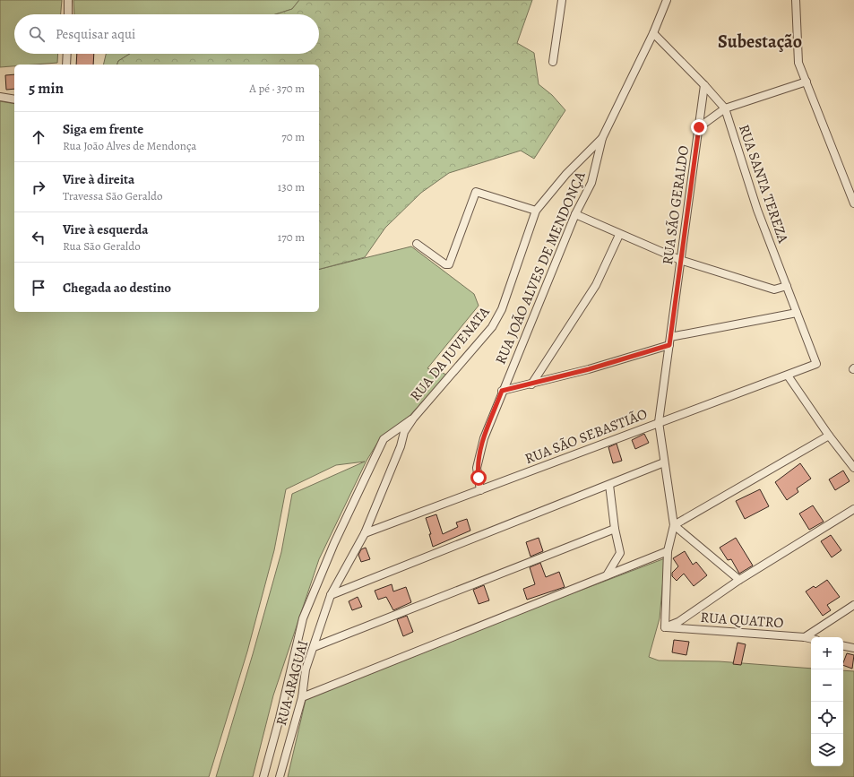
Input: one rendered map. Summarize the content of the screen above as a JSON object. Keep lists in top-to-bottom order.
{
  "streets": {
    "street": [
      "RUA SANTA TEREZA",
      "RUA SÃO GERALDO",
      "RUA JOÃO ALVES DE MENDONÇA",
      "RUA DA JUVENATA",
      "RUA SÃO SEBASTIÃO",
      "RUA QUATRO",
      "RUA ARAGUAI"
    ]
  },
  "crossings": [
    ["RUA SANTA TEREZA", "RUA SÃO GERALDO"],
    ["RUA SANTA TEREZA", "RUA JOÃO ALVES DE MENDONÇA"],
    ["RUA SANTA TEREZA", "RUA SÃO SEBASTIÃO"],
    ["RUA SÃO GERALDO", "RUA SÃO SEBASTIÃO"],
    ["RUA SÃO GERALDO", "RUA QUATRO"],
    ["RUA JOÃO ALVES DE MENDONÇA", "RUA DA JUVENATA"],
    ["RUA JOÃO ALVES DE MENDONÇA", "RUA SÃO SEBASTIÃO"],
    ["RUA DA JUVENATA", "RUA SÃO SEBASTIÃO"],
    ["RUA DA JUVENATA", "RUA ARAGUAI"]
  ],
  "districts": ["Subestação"],
  "page": {
    "search": "Pesquisar aqui",
    "heading": ["5 min", "A pé · 370 m"],
    "list": [
      ["Siga em frente", "Rua João Alves de Mendonça", "70 m"],
      ["Vire à direita", "Travessa São Geraldo", "130 m"],
      ["Vire à esquerda", "Rua São Geraldo", "170 m"],
      "Chegada ao destino"
    ],
    "map_buttons": ["+", "−"]
  }
}
